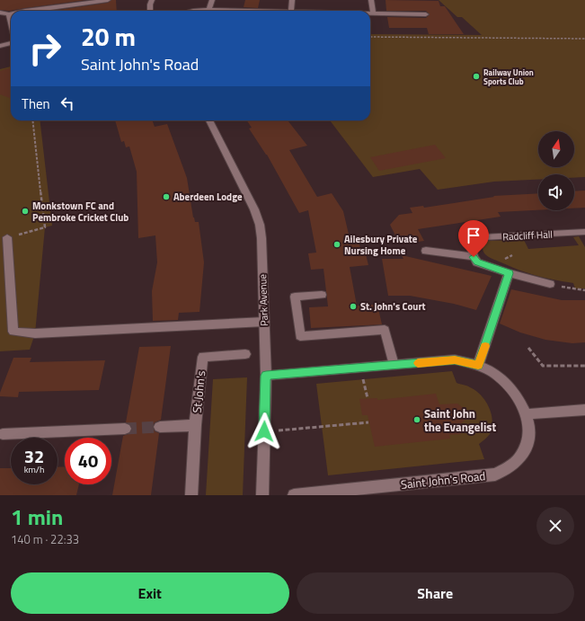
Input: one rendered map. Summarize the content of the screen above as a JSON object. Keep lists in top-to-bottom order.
{
  "streets": {
    "street": [
      "Radcliff Hall",
      "Park Avenue",
      "St John's",
      "Saint John's Road"
    ]
  },
  "crossings": [
    ["Park Avenue", "Saint John's Road"]
  ],
  "places": [
    "Railway Union Sports Club",
    "Aberdeen Lodge",
    "Monkstown FC and Pembroke Cricket Club",
    "Ailesbury Private Nursing Home",
    "St. John's Court",
    "Saint John the Evangelist"
  ],
  "north": "top",
  "page": {
    "turn": ["20 m", "Saint John's Road"],
    "then": "Then",
    "speed": "32 km/h",
    "limit": "40",
    "heading": ["1 min", "140 m · 22:33"],
    "buttons": ["Exit", "Share"]
  }
}
